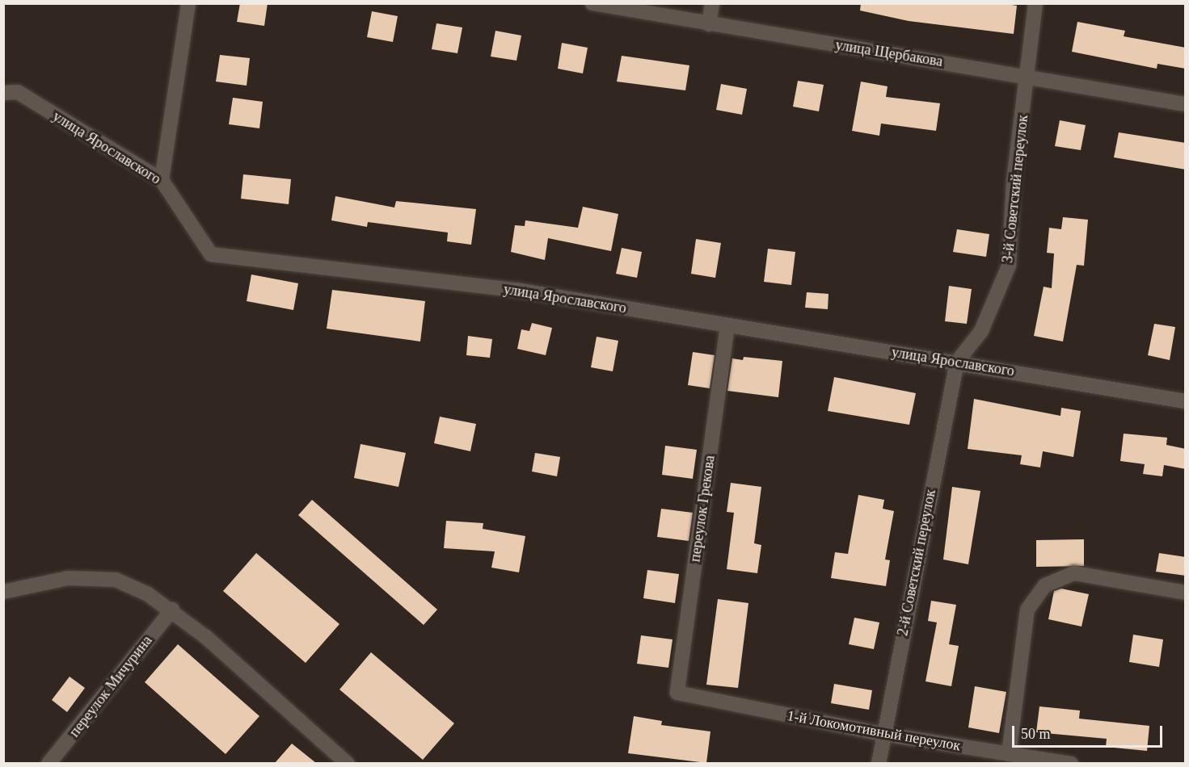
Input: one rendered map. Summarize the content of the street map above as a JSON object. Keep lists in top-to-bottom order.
{
  "streets": {
    "street": [
      "улица Щербакова",
      "улица Ярославского",
      "3-й Советский переулок",
      "переулок Грекова",
      "2-й Советский переулок",
      "переулок Мичурина",
      "1-й Локомотивный переулок"
    ]
  },
  "crossings": [
    ["улица Щербакова", "3-й Советский переулок"],
    ["улица Ярославского", "3-й Советский переулок"],
    ["улица Ярославского", "переулок Грекова"],
    ["улица Ярославского", "2-й Советский переулок"],
    ["3-й Советский переулок", "2-й Советский переулок"],
    ["переулок Грекова", "1-й Локомотивный переулок"],
    ["2-й Советский переулок", "1-й Локомотивный переулок"]
  ],
  "scale_bar": "50 m"
}
